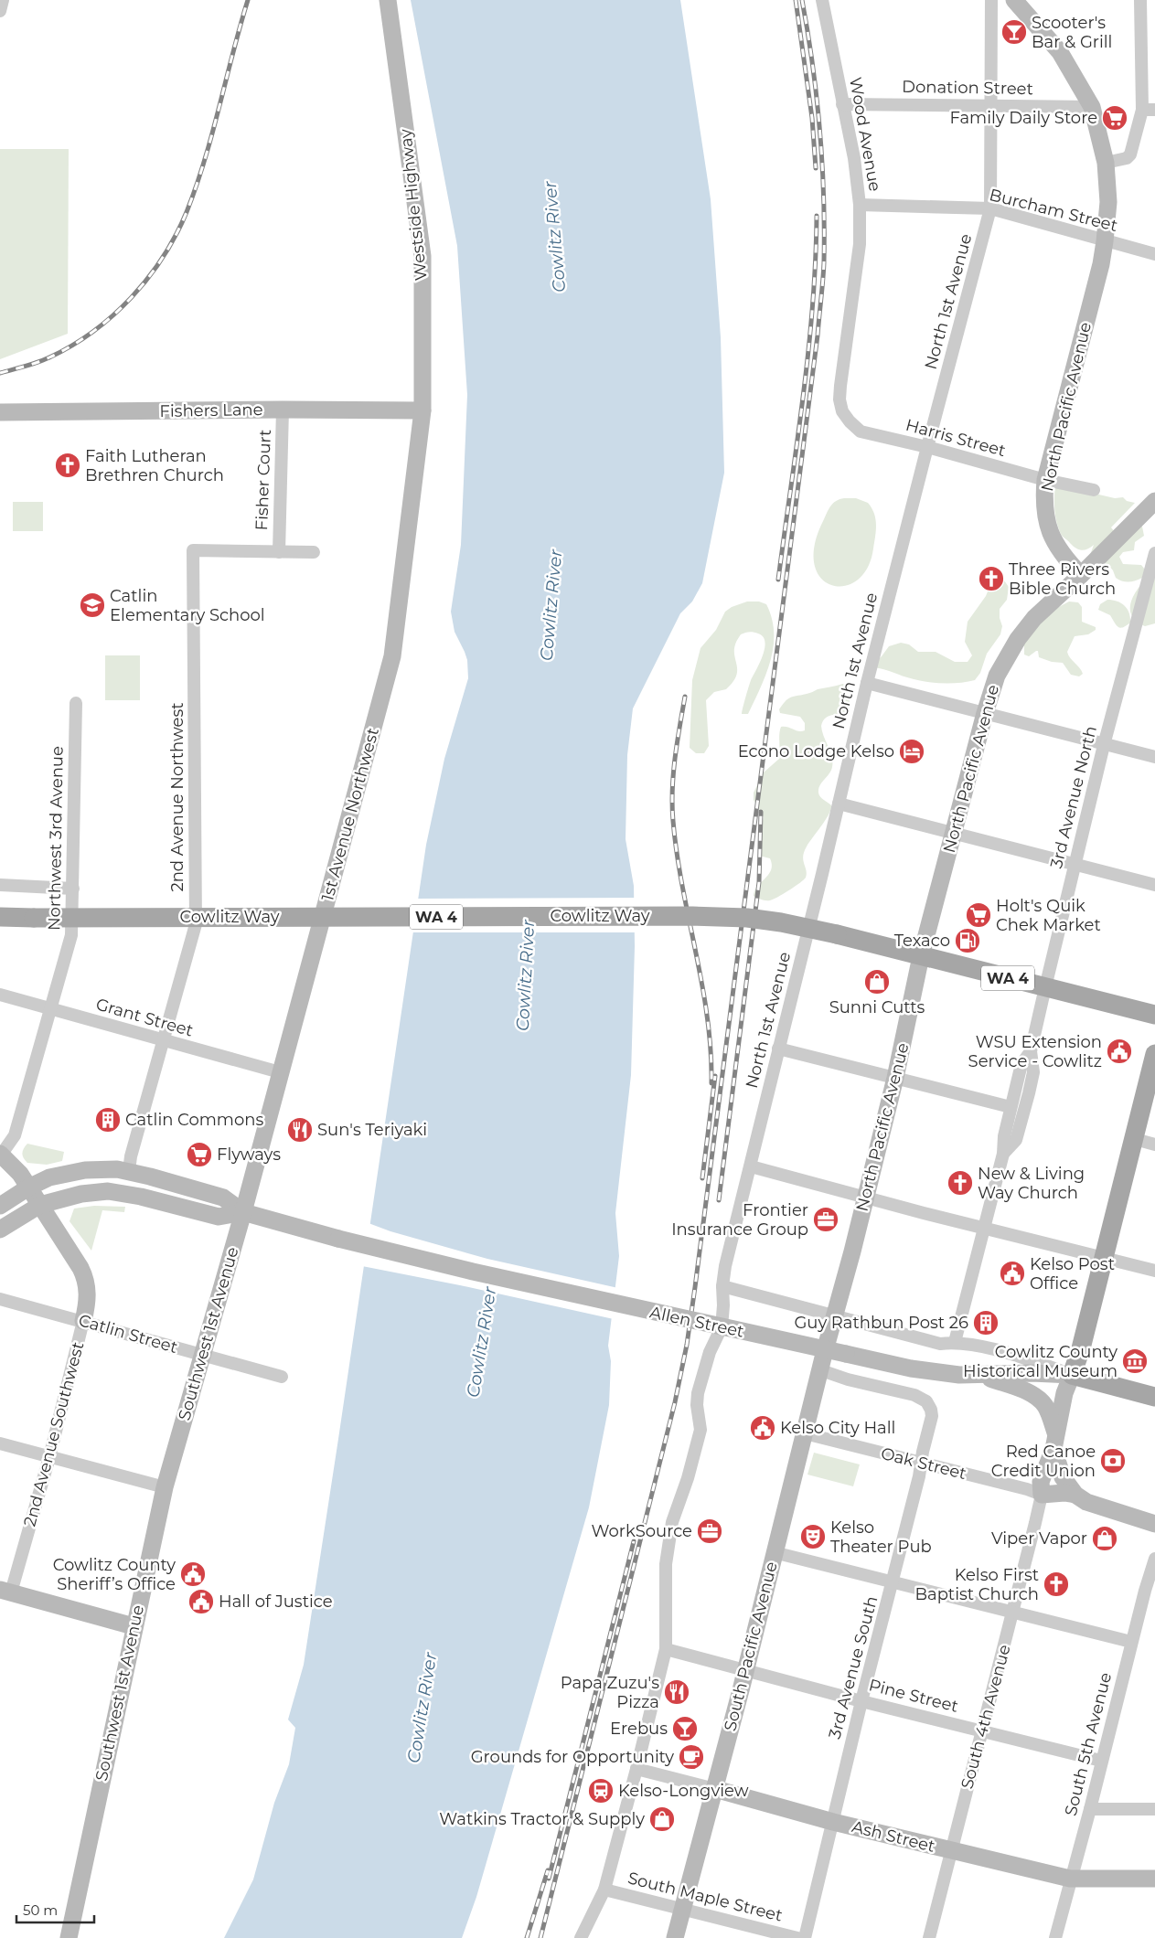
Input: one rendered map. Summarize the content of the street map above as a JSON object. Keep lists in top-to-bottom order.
{
  "streets": {
    "main road": [
      "Westside Highway",
      "North Pacific Avenue",
      "Fishers Lane",
      "1st Avenue Northwest",
      "Cowlitz Way",
      "WA 4",
      "Allen Street",
      "Southwest 1st Avenue",
      "2nd Avenue Southwest",
      "South Pacific Avenue",
      "Ash Street"
    ],
    "street": [
      "Donation Street",
      "Wood Avenue",
      "Burcham Street",
      "North 1st Avenue",
      "Harris Street",
      "Fisher Court",
      "2nd Avenue Northwest",
      "3rd Avenue North",
      "Northwest 3rd Avenue",
      "Grant Street",
      "Catlin Street",
      "Oak Street",
      "3rd Avenue South",
      "Pine Street",
      "South 4th Avenue",
      "South 5th Avenue",
      "South Maple Street"
    ]
  },
  "crossings": [
    ["Donation Street", "Wood Avenue"],
    ["Donation Street", "North 1st Avenue"],
    ["Donation Street", "North Pacific Avenue"],
    ["Wood Avenue", "Burcham Street"],
    ["Wood Avenue", "Harris Street"],
    ["Westside Highway", "Fishers Lane"],
    ["Westside Highway", "1st Avenue Northwest"],
    ["Burcham Street", "North 1st Avenue"],
    ["Burcham Street", "North Pacific Avenue"],
    ["North 1st Avenue", "Harris Street"],
    ["North 1st Avenue", "Allen Street"],
    ["North 1st Avenue", "Pine Street"],
    ["North Pacific Avenue", "Harris Street"],
    ["North Pacific Avenue", "Cowlitz Way"],
    ["North Pacific Avenue", "Allen Street"],
    ["North Pacific Avenue", "South Pacific Avenue"],
    ["North Pacific Avenue", "3rd Avenue South"],
    ["Fishers Lane", "Fisher Court"],
    ["Fishers Lane", "1st Avenue Northwest"],
    ["Fisher Court", "2nd Avenue Northwest"],
    ["2nd Avenue Northwest", "Grant Street"],
    ["3rd Avenue North", "Cowlitz Way"],
    ["3rd Avenue North", "Allen Street"],
    ["1st Avenue Northwest", "Grant Street"],
    ["1st Avenue Northwest", "Allen Street"],
    ["1st Avenue Northwest", "Southwest 1st Avenue"],
    ["Northwest 3rd Avenue", "Grant Street"],
    ["Northwest 3rd Avenue", "2nd Avenue Southwest"],
    ["Allen Street", "Southwest 1st Avenue"],
    ["Catlin Street", "Southwest 1st Avenue"],
    ["Catlin Street", "2nd Avenue Southwest"],
    ["Oak Street", "South Pacific Avenue"],
    ["Oak Street", "3rd Avenue South"],
    ["Oak Street", "South 4th Avenue"],
    ["South Pacific Avenue", "3rd Avenue South"],
    ["South Pacific Avenue", "Pine Street"],
    ["South Pacific Avenue", "Ash Street"],
    ["South Pacific Avenue", "South Maple Street"],
    ["3rd Avenue South", "Pine Street"],
    ["3rd Avenue South", "Ash Street"],
    ["Pine Street", "South 4th Avenue"],
    ["Pine Street", "South 5th Avenue"],
    ["South 4th Avenue", "Ash Street"],
    ["South 5th Avenue", "Ash Street"]
  ],
  "water": ["Cowlitz River"],
  "places": {
    "bar": ["Scooter's Bar & Grill", "Erebus"],
    "supermarket": ["Family Daily Store", "Holt's Quik Chek Market", "Flyways"],
    "church": [
      "Faith Lutheran Brethren Church",
      "Three Rivers Bible Church",
      "New & Living Way Church",
      "Kelso First Baptist Church"
    ],
    "school or university": ["Catlin Elementary School"],
    "hotel": ["Econo Lodge Kelso"],
    "fuel station": ["Texaco"],
    "shop": ["Sunni Cutts", "Viper Vapor", "Watkins Tractor & Supply"],
    "public building": [
      "WSU Extension Service - Cowlitz",
      "Kelso Post Office",
      "Kelso City Hall",
      "Cowlitz County Sheriff’s Office",
      "Hall of Justice"
    ],
    "building": ["Catlin Commons", "Guy Rathbun Post 26"],
    "restaurant": ["Sun's Teriyaki", "Papa Zuzu's Pizza"],
    "office": ["Frontier Insurance Group", "WorkSource"],
    "museum": ["Cowlitz County Historical Museum"],
    "bank": ["Red Canoe Credit Union"],
    "theatre": ["Kelso Theater Pub"],
    "cafe": ["Grounds for Opportunity"],
    "station": ["Kelso-Longview"]
  },
  "scale_bar": "50 m"
}
